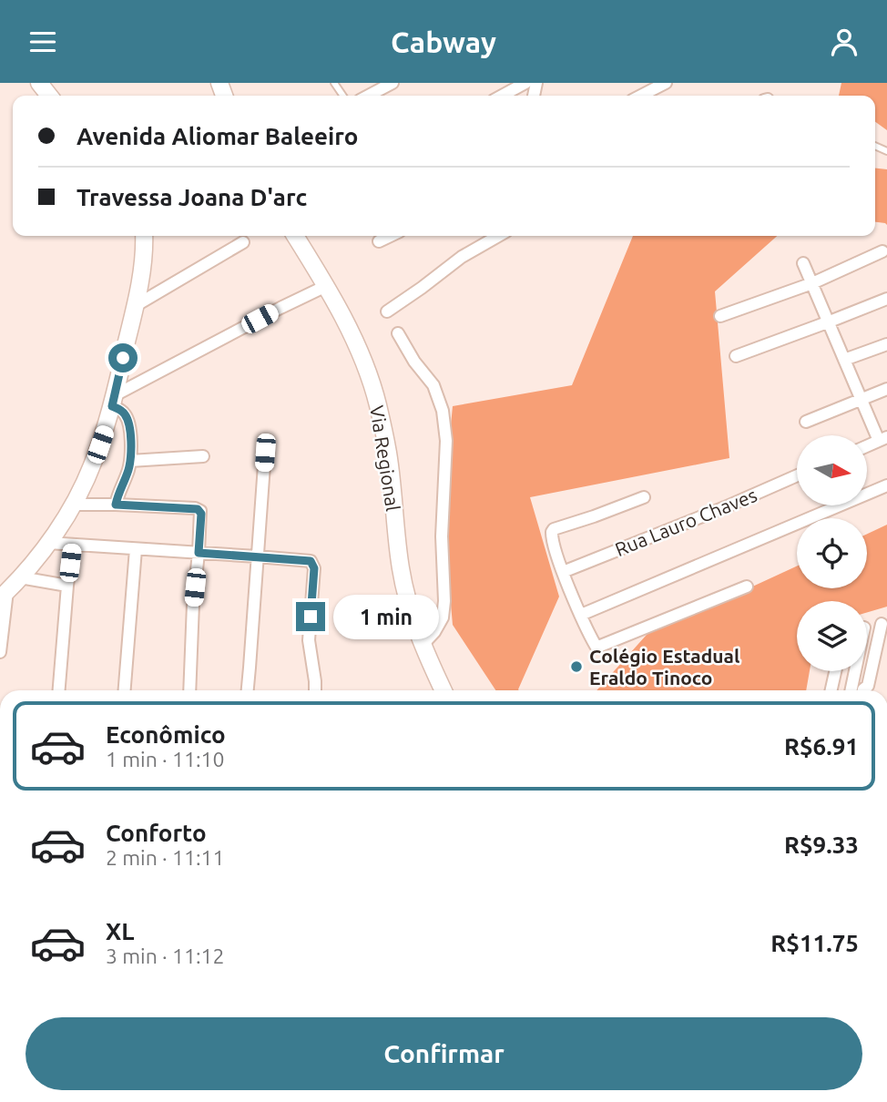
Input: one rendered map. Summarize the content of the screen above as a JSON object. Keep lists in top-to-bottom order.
{
  "streets": {
    "main road": ["Via Regional"],
    "street": ["Rua Lauro Chaves"]
  },
  "places": ["Colégio Estadual Eraldo Tinoco"],
  "north": "right",
  "page": {
    "header": "Cabway",
    "banner": ["Avenida Aliomar Baleeiro", "Travessa Joana D'arc"],
    "bubble": "1 min",
    "list": [
      {
        "name": "Econômico",
        "note": "1 min · 11:10",
        "value": "R$6.91"
      },
      {
        "name": "Conforto",
        "note": "2 min · 11:11",
        "value": "R$9.33"
      },
      {
        "name": "XL",
        "note": "3 min · 11:12",
        "value": "R$11.75"
      }
    ],
    "buttons": "Confirmar"
  }
}
